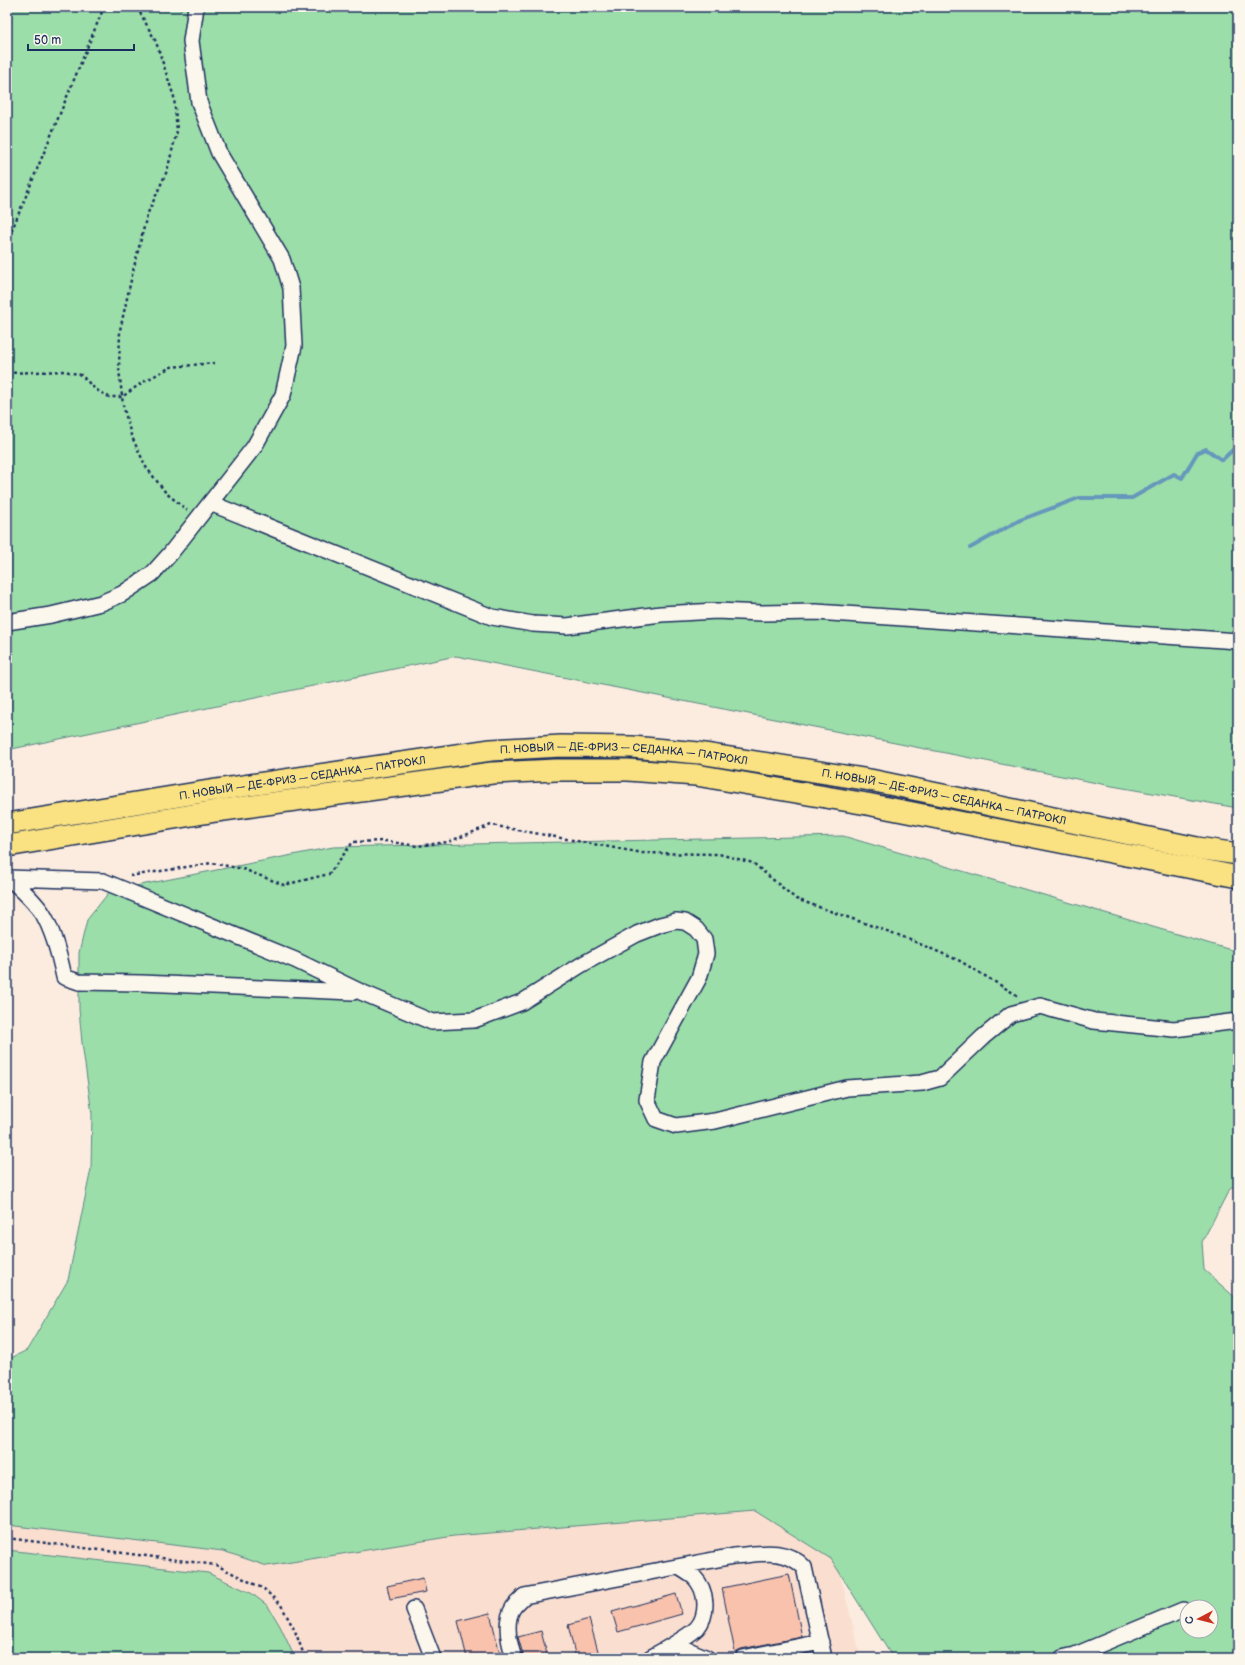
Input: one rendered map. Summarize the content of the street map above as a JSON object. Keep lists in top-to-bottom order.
{
  "streets": {
    "highway": ["П. НОВЫЙ — ДЕ-ФРИЗ — СЕДАНКА — ПАТРОКЛ"]
  },
  "scale_bar": "50 m",
  "north": "left"
}
